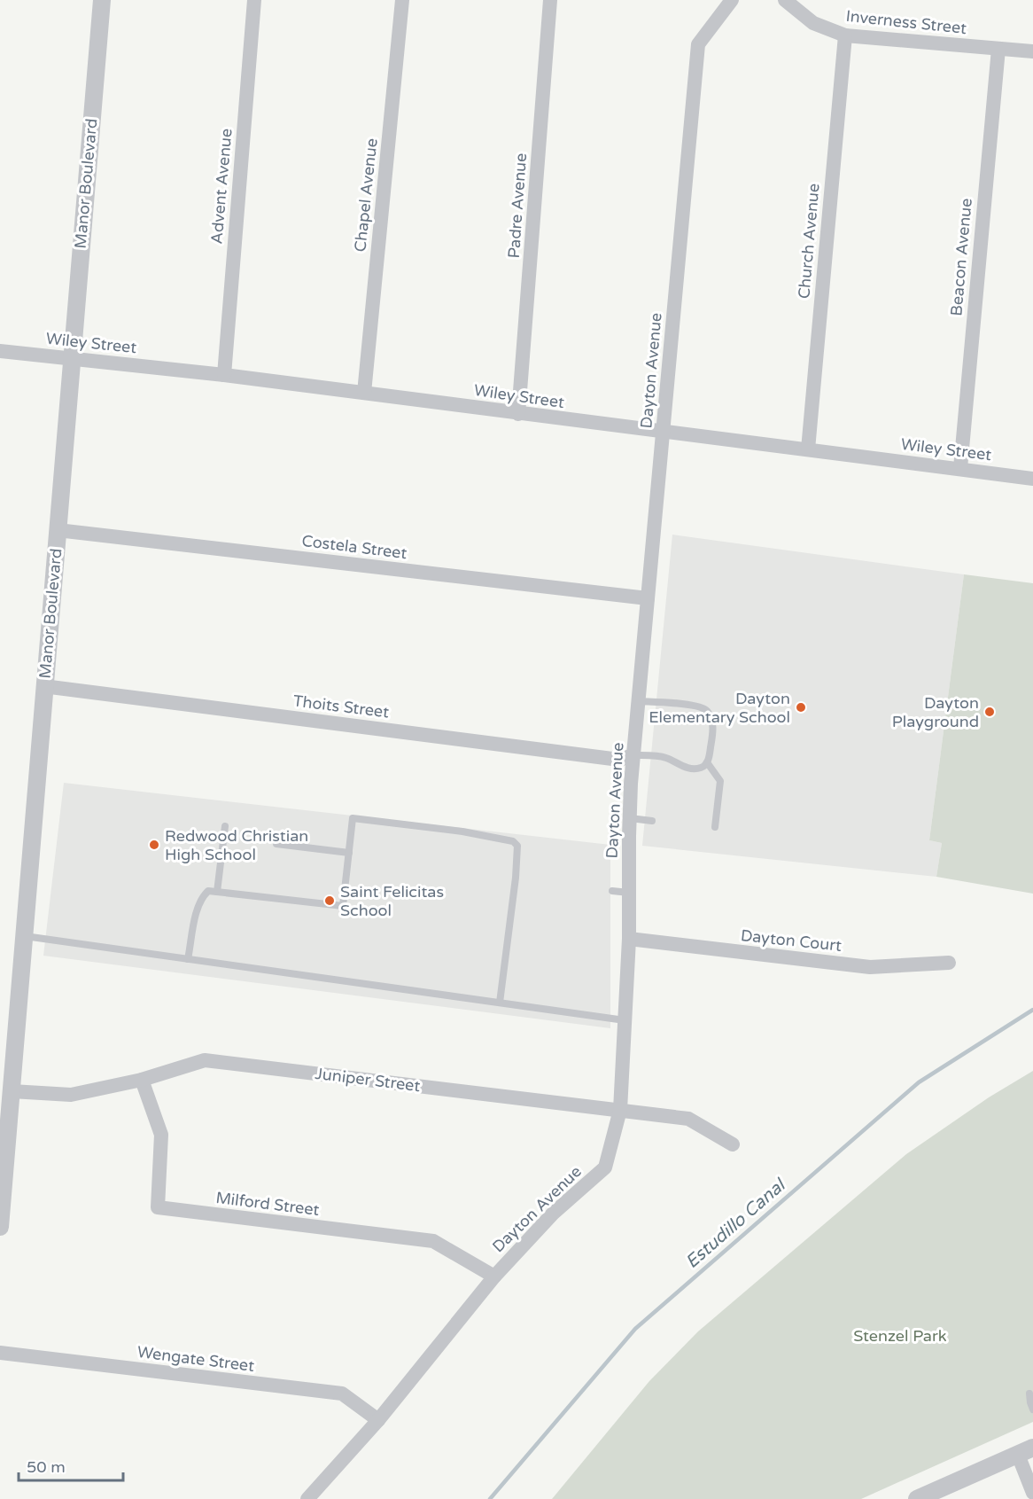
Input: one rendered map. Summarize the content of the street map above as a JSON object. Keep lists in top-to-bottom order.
{
  "streets": {
    "street": [
      "Inverness Street",
      "Manor Boulevard",
      "Advent Avenue",
      "Chapel Avenue",
      "Padre Avenue",
      "Church Avenue",
      "Beacon Avenue",
      "Wiley Street",
      "Dayton Avenue",
      "Costela Street",
      "Thoits Street",
      "Dayton Court",
      "Juniper Street",
      "Milford Street",
      "Wengate Street"
    ]
  },
  "crossings": [
    ["Inverness Street", "Church Avenue"],
    ["Inverness Street", "Beacon Avenue"],
    ["Manor Boulevard", "Wiley Street"],
    ["Manor Boulevard", "Costela Street"],
    ["Manor Boulevard", "Thoits Street"],
    ["Manor Boulevard", "Juniper Street"],
    ["Advent Avenue", "Wiley Street"],
    ["Chapel Avenue", "Wiley Street"],
    ["Padre Avenue", "Wiley Street"],
    ["Church Avenue", "Wiley Street"],
    ["Beacon Avenue", "Wiley Street"],
    ["Wiley Street", "Dayton Avenue"],
    ["Dayton Avenue", "Costela Street"],
    ["Dayton Avenue", "Thoits Street"],
    ["Dayton Avenue", "Dayton Court"],
    ["Dayton Avenue", "Juniper Street"],
    ["Dayton Avenue", "Milford Street"],
    ["Dayton Avenue", "Wengate Street"],
    ["Juniper Street", "Milford Street"]
  ],
  "water": ["Estudillo Canal"],
  "parks": ["Stenzel Park"],
  "places": [
    "Dayton Elementary School",
    "Dayton Playground",
    "Redwood Christian High School",
    "Saint Felicitas School"
  ],
  "scale_bar": "50 m"
}
